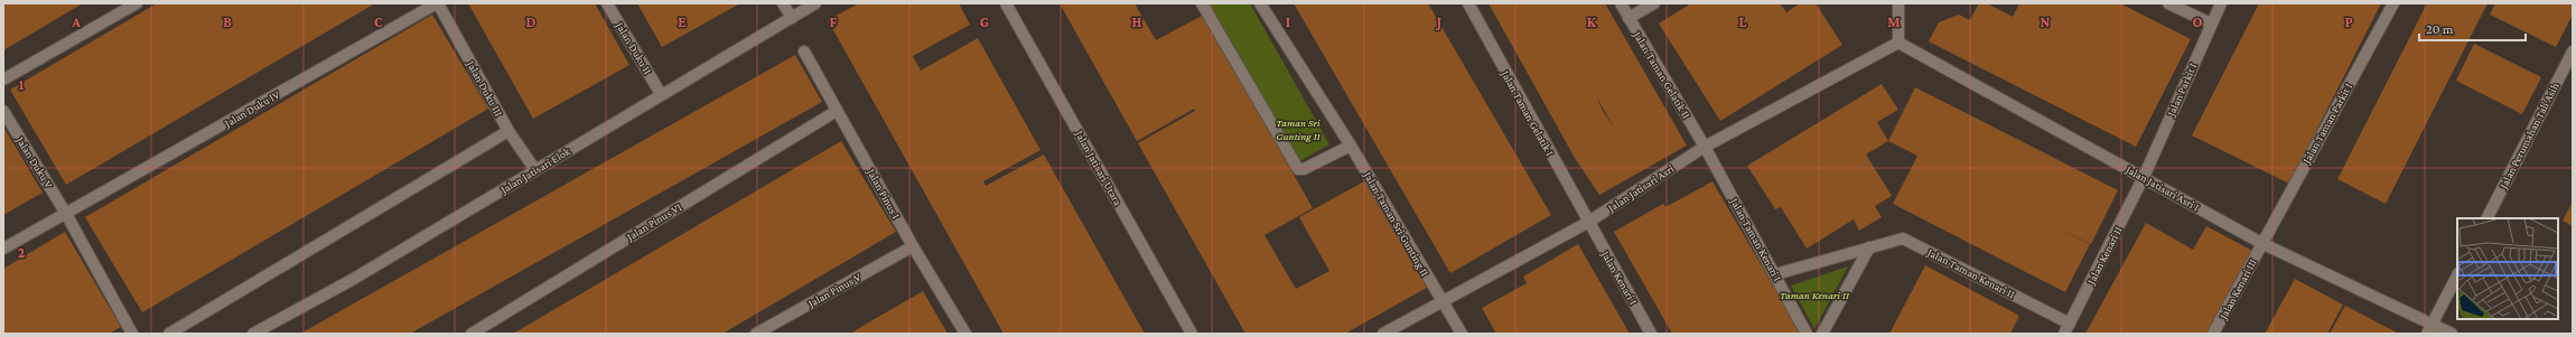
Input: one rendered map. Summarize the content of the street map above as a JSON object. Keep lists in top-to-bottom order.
{
  "streets": {
    "street": [
      "Jalan Duku II",
      "Jalan Taman Gelatik II",
      "Jalan Duku III",
      "Jalan Parkit I",
      "Jalan Duku IV",
      "Jalan Taman Gelatik I",
      "Jalan Taman Parkit I",
      "Jalan Perumahan Tali Asih",
      "Jalan Duku V",
      "Jalan Jatisari Utara",
      "Jalan Jatisari Elok",
      "Jalan Jatisari Asri",
      "Jalan Jatisari Asri I",
      "Jalan Pinus I",
      "Jalan Pinus VI",
      "Jalan Taman Sri Gunting II",
      "Jalan Taman Kenari I",
      "Jalan Kenari II",
      "Jalan Taman Kenari II",
      "Jalan Kenari I",
      "Jalan Kenari III",
      "Jalan Pinus V"
    ]
  },
  "crossings": [
    ["Jalan Duku II", "Jalan Jatisari Elok"],
    ["Jalan Taman Gelatik II", "Jalan Jatisari Asri"],
    ["Jalan Taman Gelatik II", "Jalan Taman Kenari I"],
    ["Jalan Duku III", "Jalan Duku IV"],
    ["Jalan Duku III", "Jalan Jatisari Elok"],
    ["Jalan Parkit I", "Jalan Jatisari Asri I"],
    ["Jalan Parkit I", "Jalan Kenari II"],
    ["Jalan Duku IV", "Jalan Duku V"],
    ["Jalan Taman Gelatik I", "Jalan Jatisari Asri"],
    ["Jalan Taman Gelatik I", "Jalan Kenari I"],
    ["Jalan Taman Parkit I", "Jalan Jatisari Asri I"],
    ["Jalan Taman Parkit I", "Jalan Kenari III"],
    ["Jalan Jatisari Asri", "Jalan Jatisari Asri I"],
    ["Jalan Jatisari Asri", "Jalan Taman Sri Gunting II"],
    ["Jalan Jatisari Asri", "Jalan Taman Kenari I"],
    ["Jalan Jatisari Asri", "Jalan Kenari I"],
    ["Jalan Jatisari Asri I", "Jalan Kenari II"],
    ["Jalan Jatisari Asri I", "Jalan Kenari III"],
    ["Jalan Pinus I", "Jalan Pinus VI"],
    ["Jalan Pinus I", "Jalan Pinus V"],
    ["Jalan Taman Kenari I", "Jalan Taman Kenari II"],
    ["Jalan Kenari II", "Jalan Taman Kenari II"]
  ],
  "parks": ["Taman Sri Gunting II", "Taman Kenari II"],
  "scale_bar": "20 m",
  "grid": {
    "columns": [
      "A",
      "B",
      "C",
      "D",
      "E",
      "F",
      "G",
      "H",
      "I",
      "J",
      "K",
      "L",
      "M",
      "N",
      "O",
      "P"
    ],
    "rows": ["1", "2"]
  }
}
